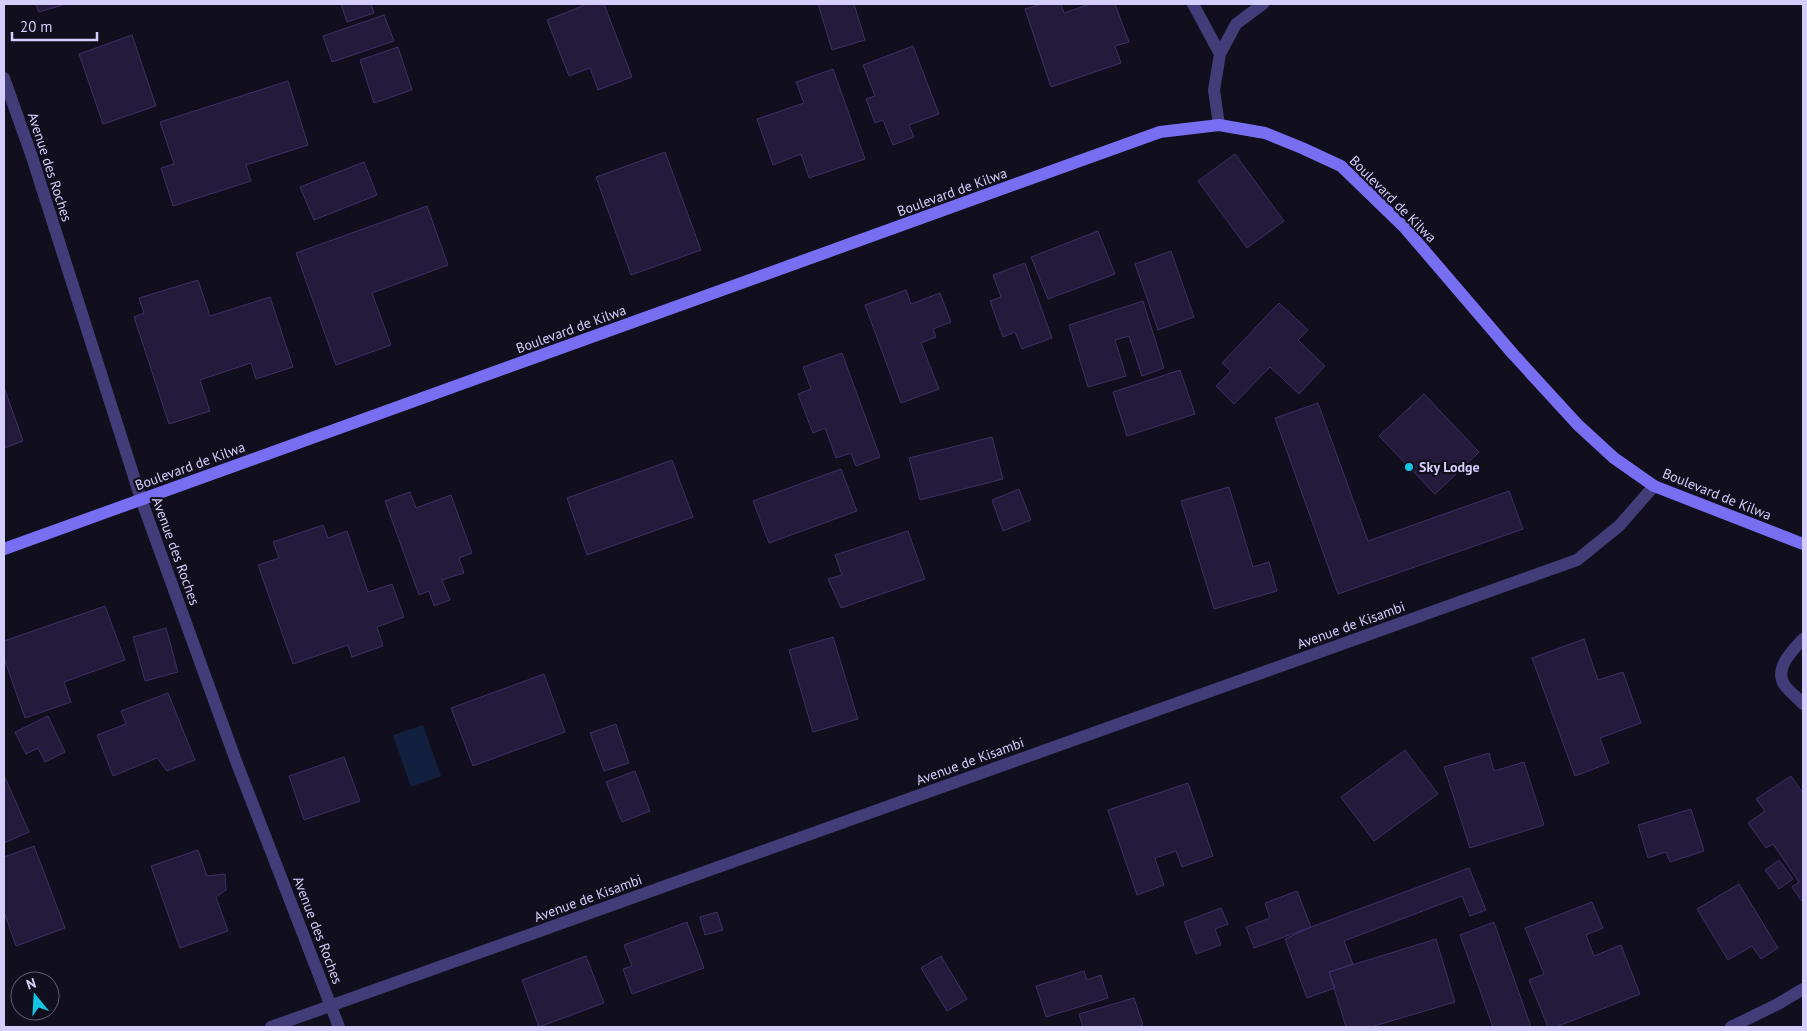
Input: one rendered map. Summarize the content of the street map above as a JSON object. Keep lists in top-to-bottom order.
{
  "streets": {
    "street": ["Avenue des Roches", "Boulevard de Kilwa", "Avenue de Kisambi"]
  },
  "crossings": [
    ["Avenue des Roches", "Boulevard de Kilwa"],
    ["Avenue des Roches", "Avenue de Kisambi"],
    ["Boulevard de Kilwa", "Avenue de Kisambi"]
  ],
  "places": ["Sky Lodge"],
  "scale_bar": "20 m",
  "north": "top"
}
